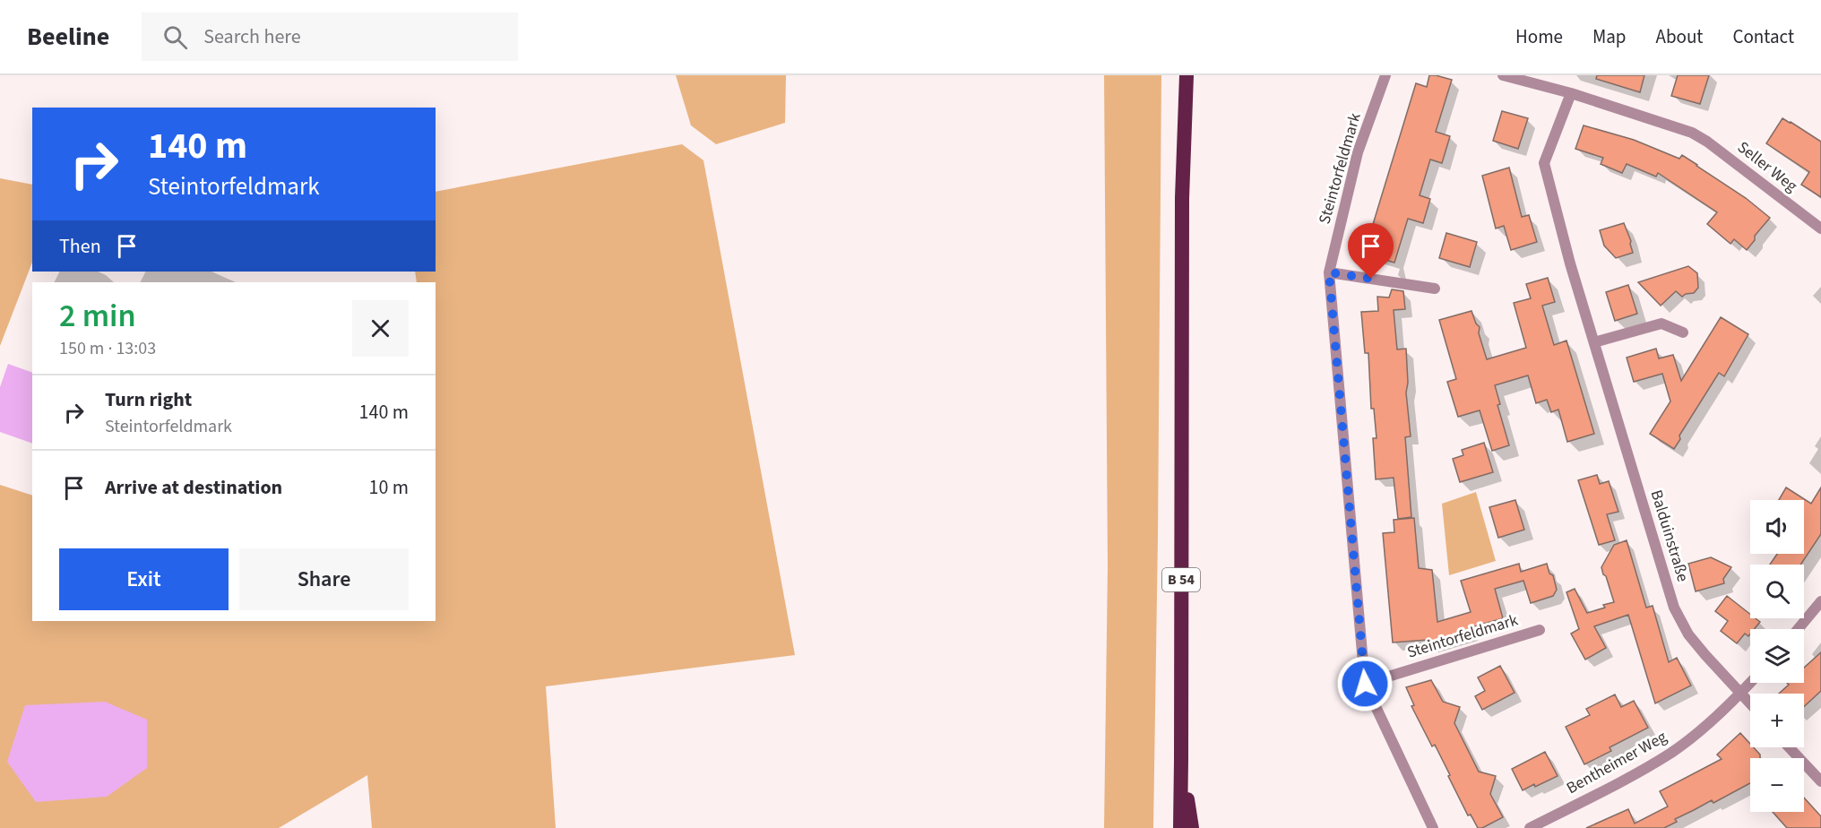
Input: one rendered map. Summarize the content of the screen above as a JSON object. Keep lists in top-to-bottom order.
{
  "streets": {
    "highway": ["B 54"],
    "street": [
      "Seller Weg",
      "Steintorfeldmark",
      "Balduinstraße",
      "Bentheimer Weg"
    ]
  },
  "crossings": [
    ["Seller Weg", "Balduinstraße"],
    ["Balduinstraße", "Bentheimer Weg"]
  ],
  "page": {
    "header": "Beeline",
    "search": "Search here",
    "nav": [
      "Home",
      "Map",
      "About",
      "Contact"
    ],
    "turn": ["140 m", "Steintorfeldmark"],
    "then": "Then",
    "heading": ["2 min", "150 m · 13:03"],
    "list": [
      {
        "name": "Turn right",
        "note": "Steintorfeldmark",
        "value": "140 m"
      },
      {
        "name": "Arrive at destination",
        "value": "10 m"
      }
    ],
    "map_buttons": ["+", "−"],
    "buttons": ["Exit", "Share"]
  }
}
